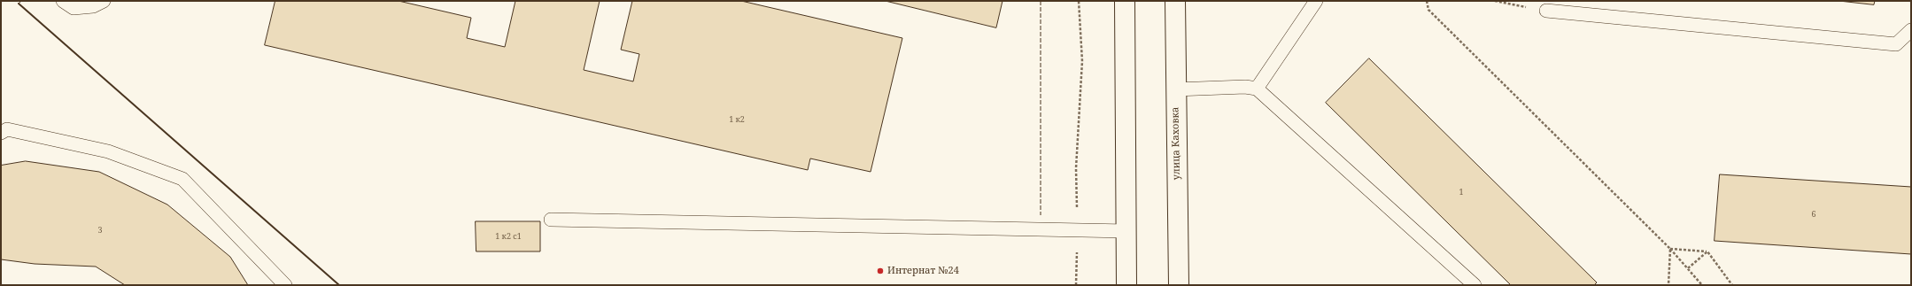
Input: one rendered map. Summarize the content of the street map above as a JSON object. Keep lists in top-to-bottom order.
{
  "streets": {
    "main road": ["улица Каховка"]
  },
  "places": ["Интернат №24"],
  "house_numbers": [
    "1 к2",
    "1",
    "6",
    "3",
    "1 к2 с1"
  ]
}
